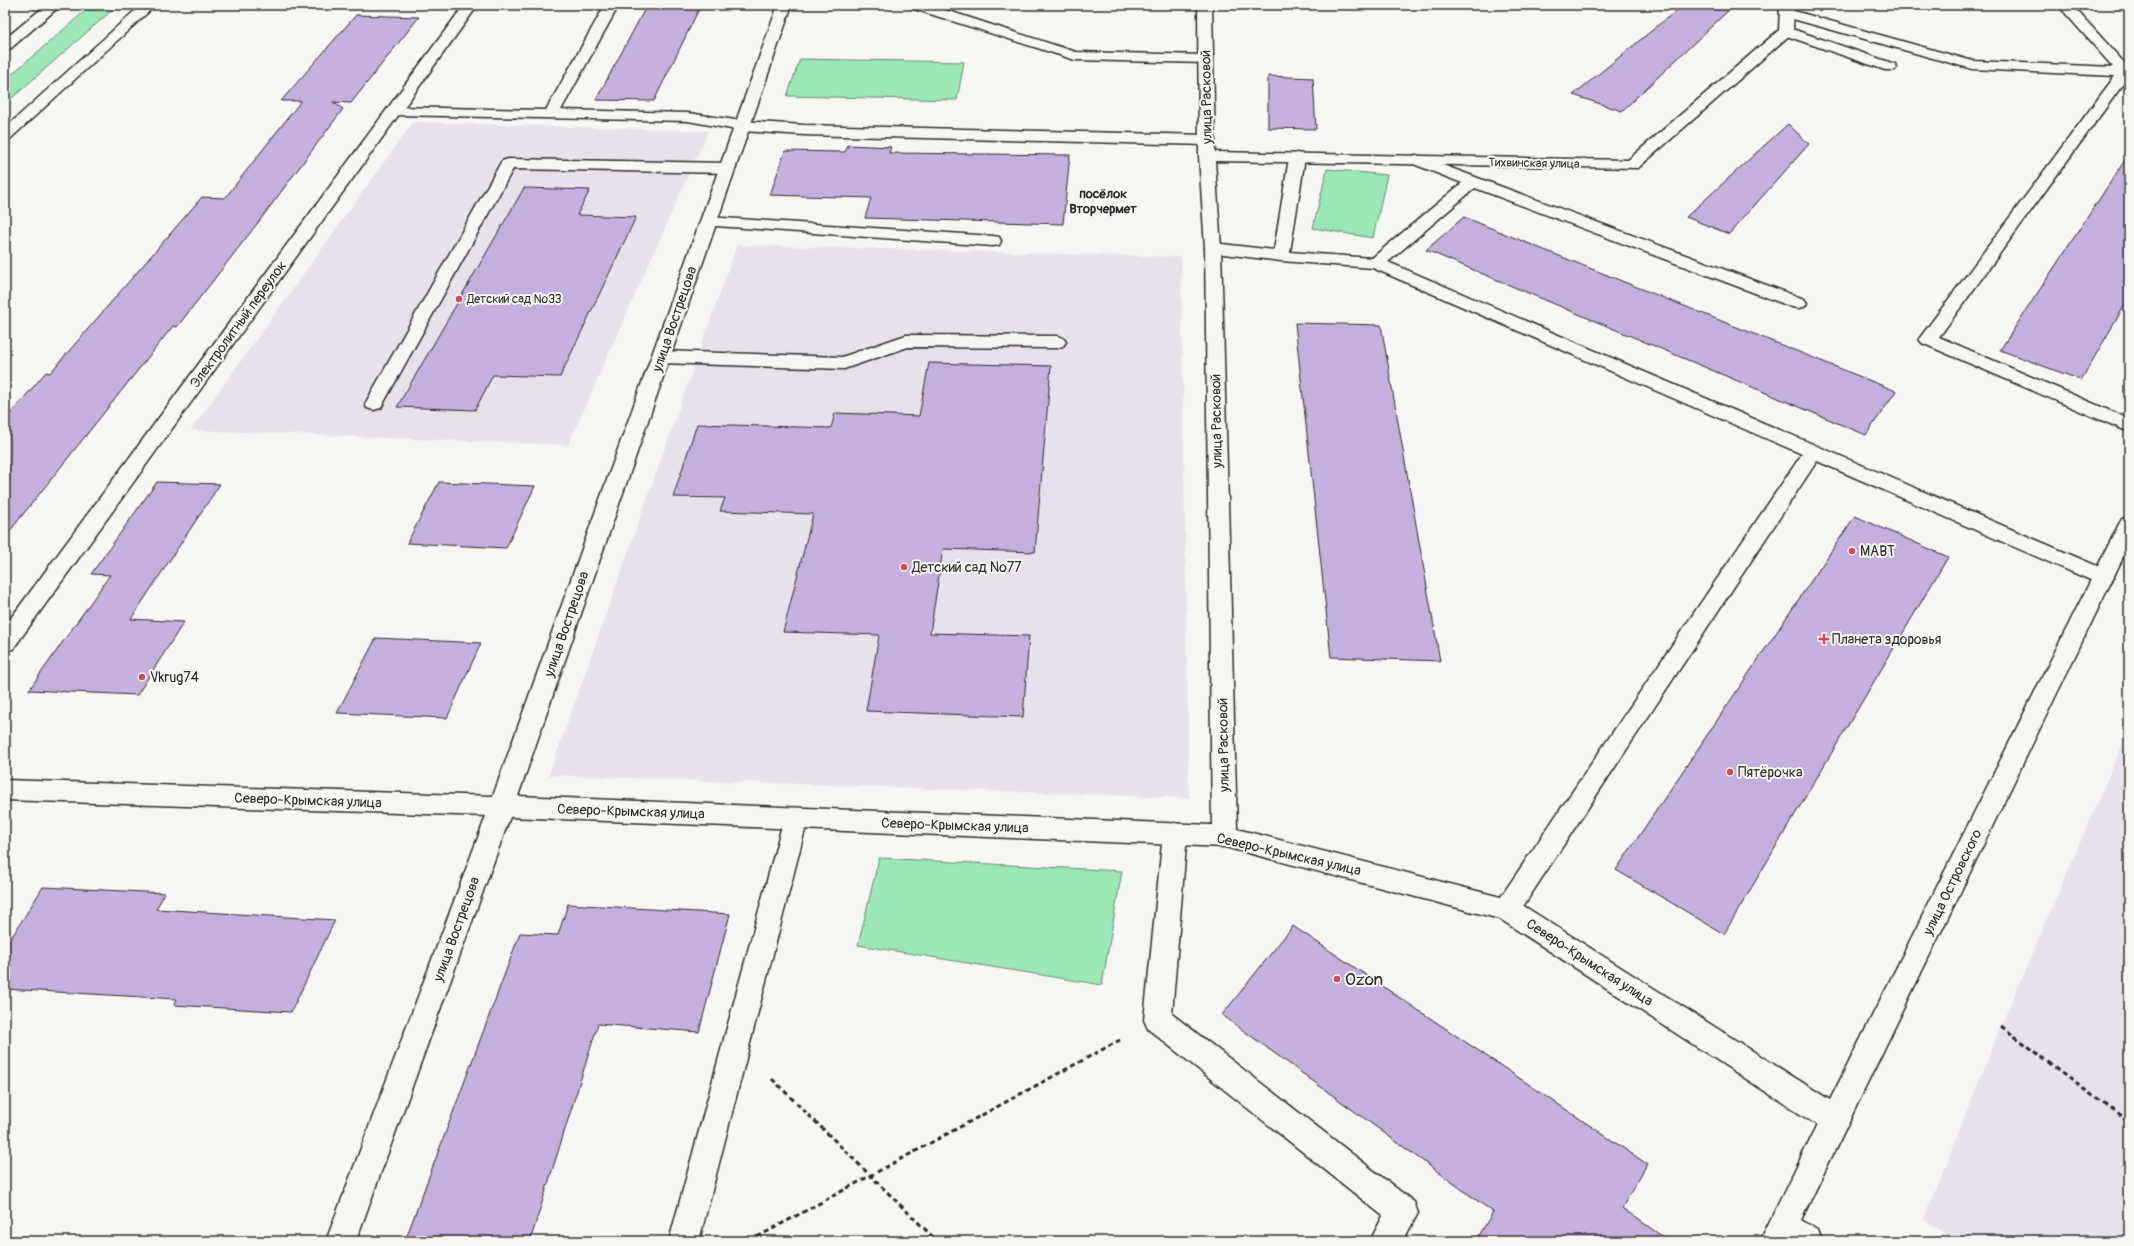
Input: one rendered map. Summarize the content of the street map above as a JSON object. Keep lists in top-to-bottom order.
{
  "streets": {
    "street": [
      "улица Расковой",
      "Тихвинская улица",
      "улица Вострецова",
      "Электролитный переулок",
      "Северо-Крымская улица",
      "улица Островского"
    ]
  },
  "crossings": [
    ["улица Расковой", "Тихвинская улица"],
    ["улица Расковой", "Северо-Крымская улица"],
    ["Тихвинская улица", "улица Вострецова"],
    ["Тихвинская улица", "Электролитный переулок"],
    ["улица Вострецова", "Северо-Крымская улица"],
    ["Северо-Крымская улица", "улица Островского"]
  ],
  "districts": ["посёлок Вторчермет"],
  "places": {
    "other": [
      "Детский сад №33",
      "МАВТ",
      "Детский сад №77",
      "Vkrug74",
      "Пятёрочка",
      "Ozon"
    ],
    "health": ["Планета здоровья"]
  }
}
